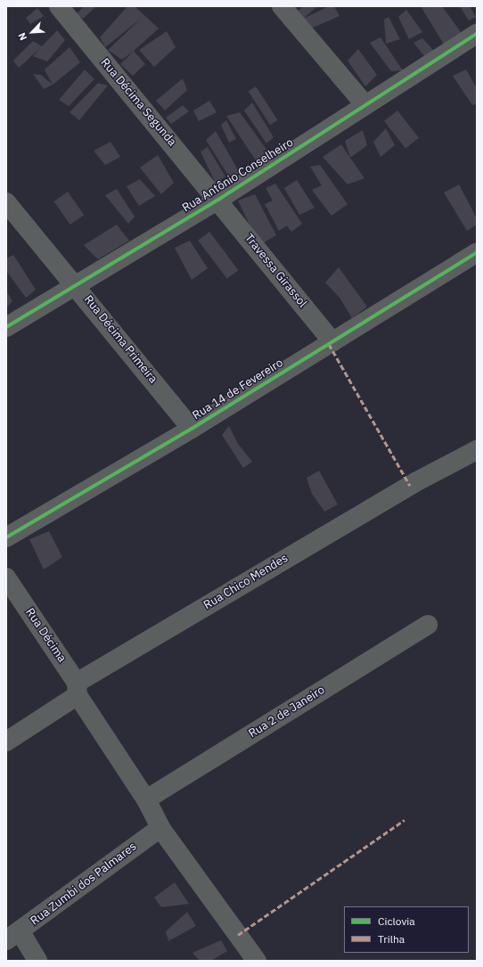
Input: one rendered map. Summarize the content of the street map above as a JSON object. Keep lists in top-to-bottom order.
{
  "streets": {
    "street": [
      "Rua Décima Segunda",
      "Rua Antônio Conselheiro",
      "Travessa Girassol",
      "Rua Décima Primeira",
      "Rua 14 de Fevereiro",
      "Rua Chico Mendes",
      "Rua Décima",
      "Rua 2 de Janeiro",
      "Rua Zumbi dos Palmares"
    ]
  },
  "crossings": [
    ["Rua Décima Segunda", "Rua Antônio Conselheiro"],
    ["Rua Décima Segunda", "Travessa Girassol"],
    ["Rua Antônio Conselheiro", "Travessa Girassol"],
    ["Rua Antônio Conselheiro", "Rua Décima Primeira"],
    ["Travessa Girassol", "Rua 14 de Fevereiro"],
    ["Rua Décima Primeira", "Rua 14 de Fevereiro"],
    ["Rua Chico Mendes", "Rua Décima"]
  ],
  "legend": ["Ciclovia", "Trilha"],
  "north": "bottom left"
}
